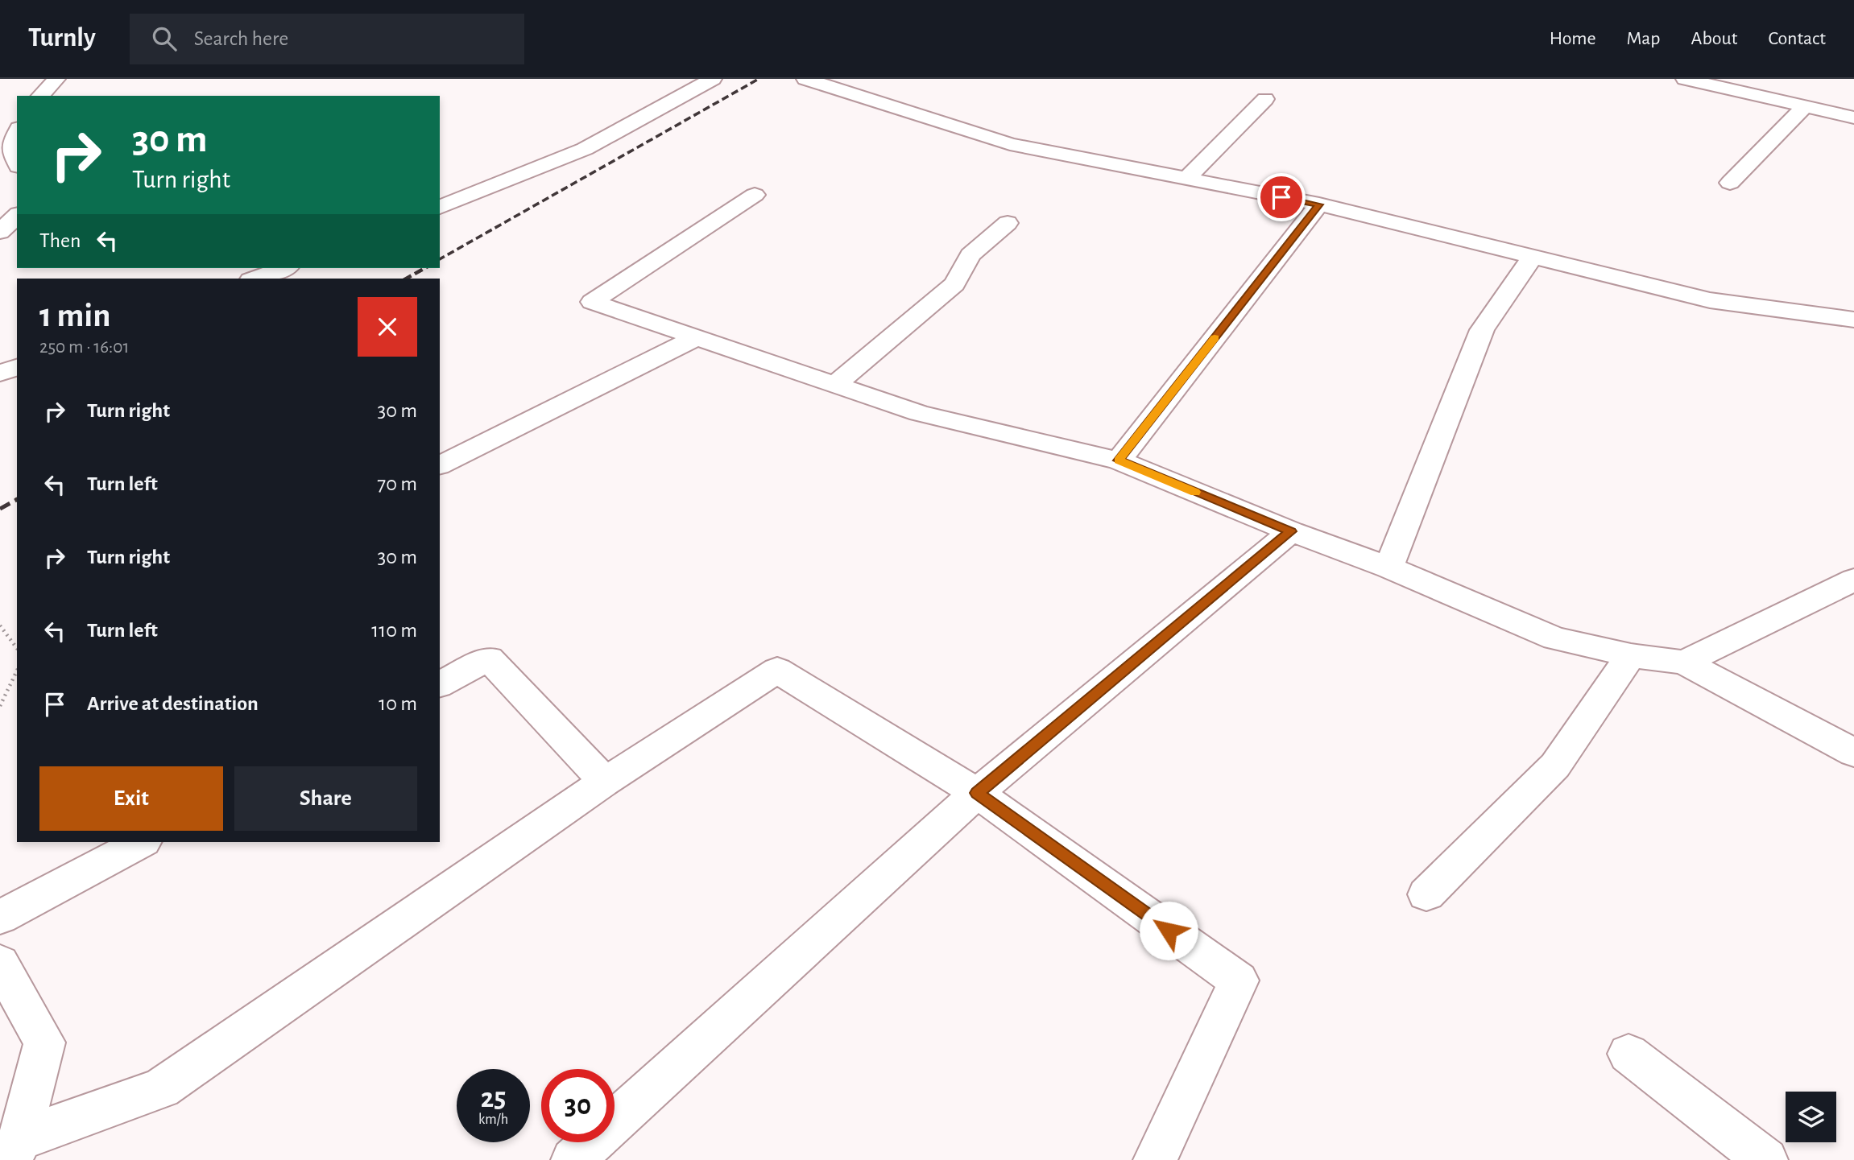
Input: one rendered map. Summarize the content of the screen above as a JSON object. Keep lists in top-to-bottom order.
{
  "page": {
    "header": "Turnly",
    "search": "Search here",
    "nav": [
      "Home",
      "Map",
      "About",
      "Contact"
    ],
    "turn": ["30 m", "Turn right"],
    "then": "Then",
    "heading": ["1 min", "250 m · 16:01"],
    "list": [
      {
        "name": "Turn right",
        "value": "30 m"
      },
      {
        "name": "Turn left",
        "value": "70 m"
      },
      {
        "name": "Turn right",
        "value": "30 m"
      },
      {
        "name": "Turn left",
        "value": "110 m"
      },
      {
        "name": "Arrive at destination",
        "value": "10 m"
      }
    ],
    "buttons": ["Exit", "Share"],
    "speed": "25 km/h",
    "limit": "30"
  }
}
